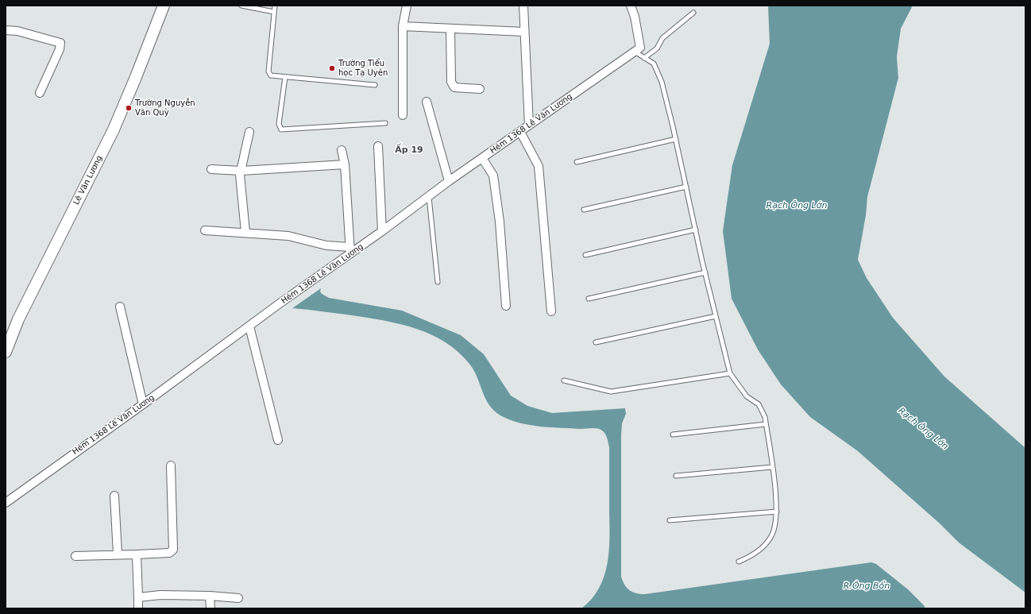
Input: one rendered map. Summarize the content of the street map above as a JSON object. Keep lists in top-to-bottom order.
{
  "streets": {
    "main road": ["Lê Văn Lương"],
    "street": ["Hẻm 1368 Lê Văn Lương"]
  },
  "districts": ["Ấp 19"],
  "water": ["Rạch Ông Lớn", "R.Ông Bổn"],
  "places": ["Trường Tiểu học Tạ Uyên", "Trường Nguyễn Văn Quỳ"]
}
